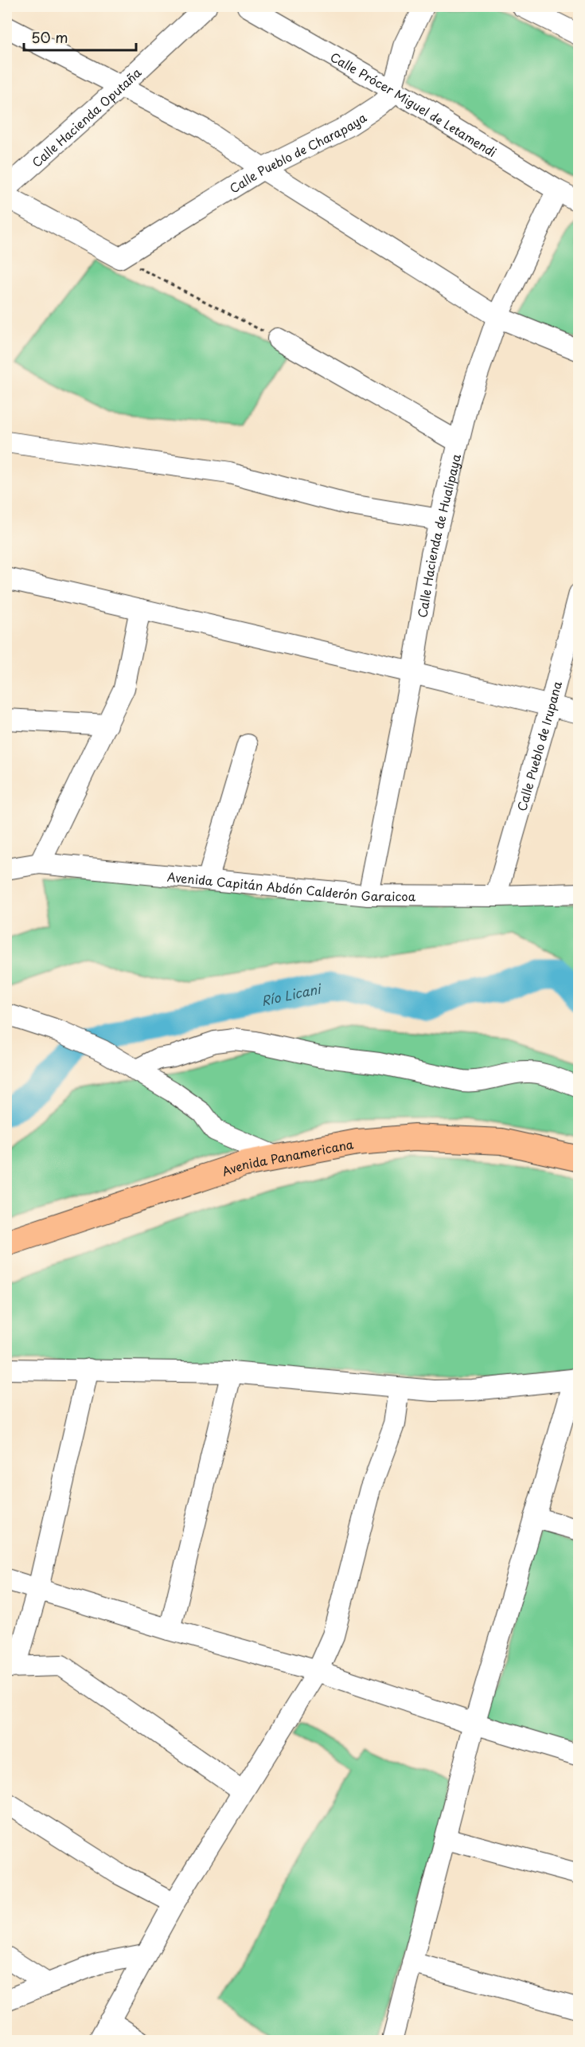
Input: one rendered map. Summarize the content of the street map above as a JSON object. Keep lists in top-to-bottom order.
{
  "streets": {
    "main road": ["Avenida Panamericana"],
    "street": [
      "Calle Prócer Miguel de Letamendi",
      "Calle Hacienda Oputaña",
      "Calle Pueblo de Charapaya",
      "Calle Hacienda de Hualipaya",
      "Calle Pueblo de Irupana",
      "Avenida Capitán Abdón Calderón Garaicoa"
    ]
  },
  "crossings": [
    ["Calle Prócer Miguel de Letamendi", "Calle Pueblo de Charapaya"],
    ["Calle Prócer Miguel de Letamendi", "Calle Hacienda de Hualipaya"],
    ["Calle Hacienda de Hualipaya", "Avenida Capitán Abdón Calderón Garaicoa"],
    ["Calle Pueblo de Irupana", "Avenida Capitán Abdón Calderón Garaicoa"]
  ],
  "water": ["Río Licani"],
  "scale_bar": "50 m"
}
